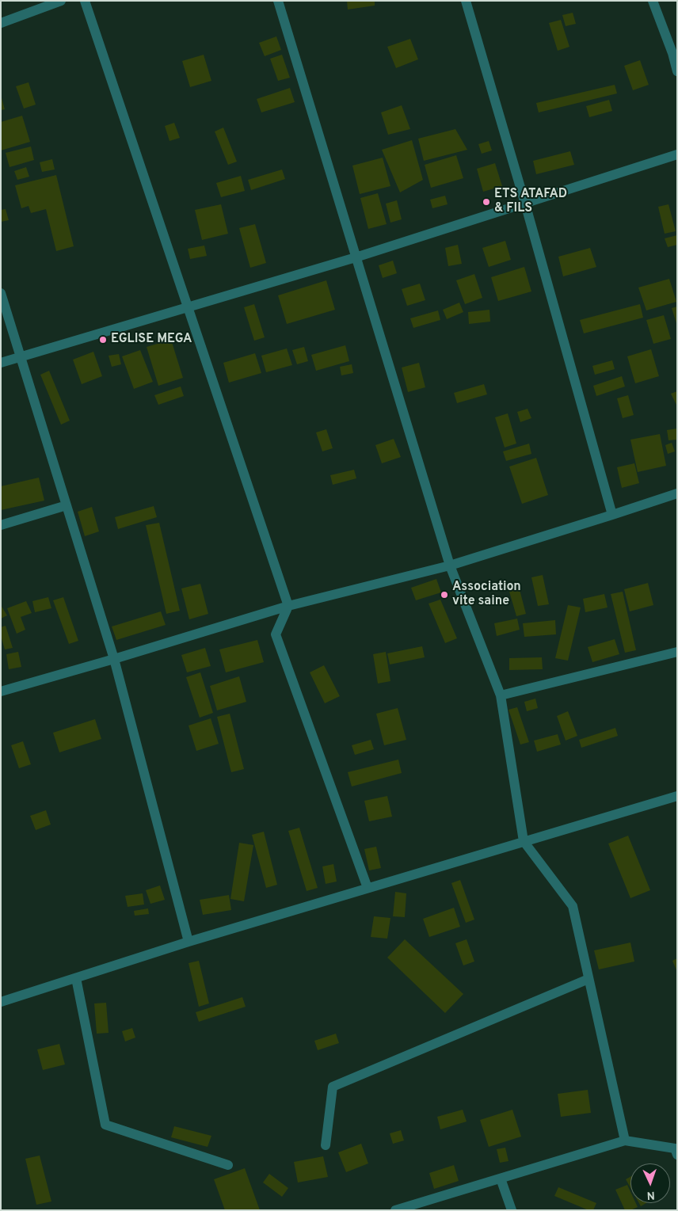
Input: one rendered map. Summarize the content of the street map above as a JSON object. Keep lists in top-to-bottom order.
{
  "places": ["ETS ATAFAD & FILS", "EGLISE MEGA", "Association vite saine"],
  "north": "bottom"
}
